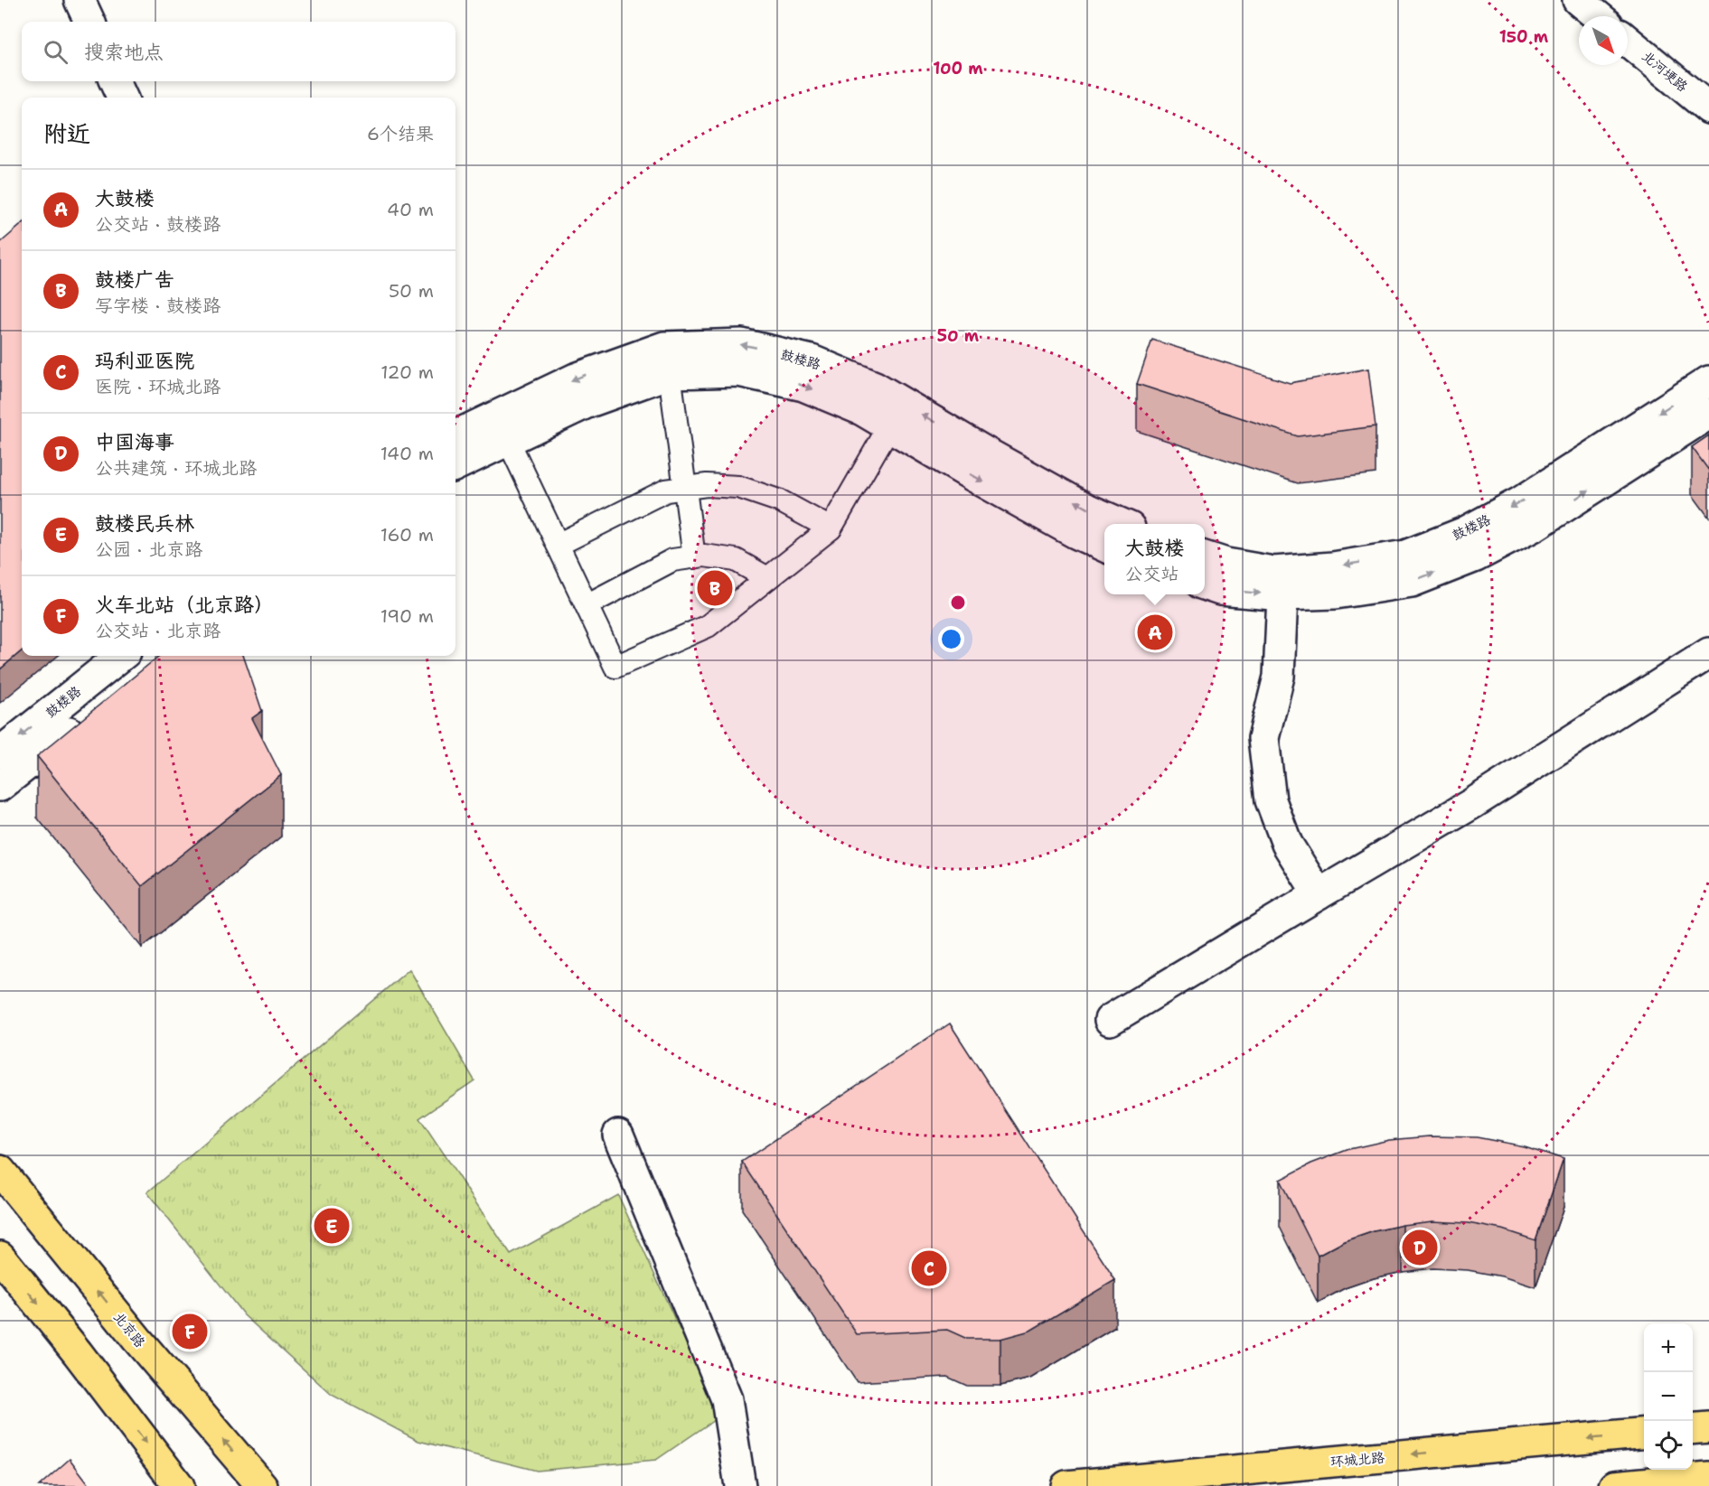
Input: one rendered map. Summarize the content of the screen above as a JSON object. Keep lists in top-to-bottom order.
{
  "streets": {
    "main road": [
      "北河埂路",
      "鼓楼路",
      "北京路",
      "环城北路"
    ]
  },
  "one_way": ["环城北路"],
  "north": "bottom right",
  "page": {
    "search": "搜索地点",
    "heading": ["附近", "6个结果"],
    "list": [
      {
        "mark": "A",
        "name": "大鼓楼",
        "note": "公交站 · 鼓楼路",
        "value": "40 m"
      },
      {
        "mark": "B",
        "name": "鼓楼广告",
        "note": "写字楼 · 鼓楼路",
        "value": "50 m"
      },
      {
        "mark": "C",
        "name": "玛利亚医院",
        "note": "医院 · 环城北路",
        "value": "120 m"
      },
      {
        "mark": "D",
        "name": "中国海事",
        "note": "公共建筑 · 环城北路",
        "value": "140 m"
      },
      {
        "mark": "E",
        "name": "鼓楼民兵林",
        "note": "公园 · 北京路",
        "value": "160 m"
      },
      {
        "mark": "F",
        "name": "火车北站（北京路）",
        "note": "公交站 · 北京路",
        "value": "190 m"
      }
    ],
    "popup": ["大鼓楼", "公交站"],
    "pins": [
      "B",
      "A",
      "E",
      "D",
      "C",
      "F"
    ],
    "map_buttons": ["+", "−"]
  },
  "rings": ["150 m", "100 m", "50 m"]
}
